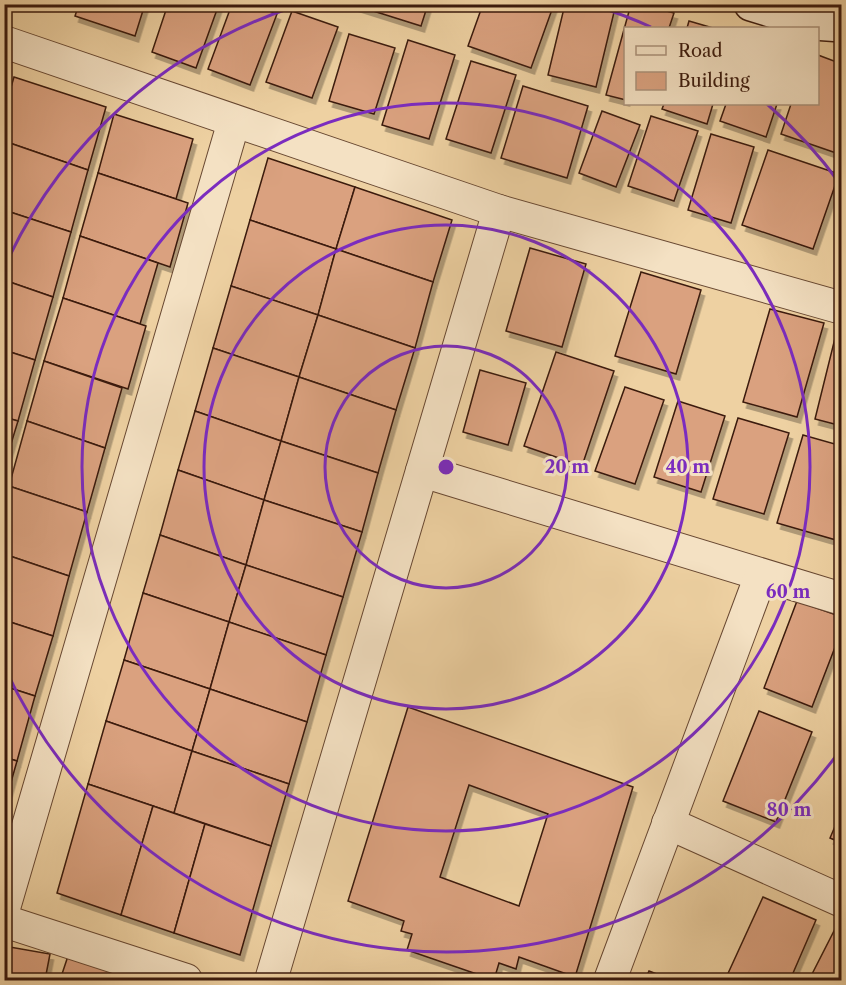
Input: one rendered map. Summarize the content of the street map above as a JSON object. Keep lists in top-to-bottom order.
{
  "legend": ["Road", "Building"],
  "rings": [
    "20 m",
    "40 m",
    "60 m",
    "80 m"
  ]
}
